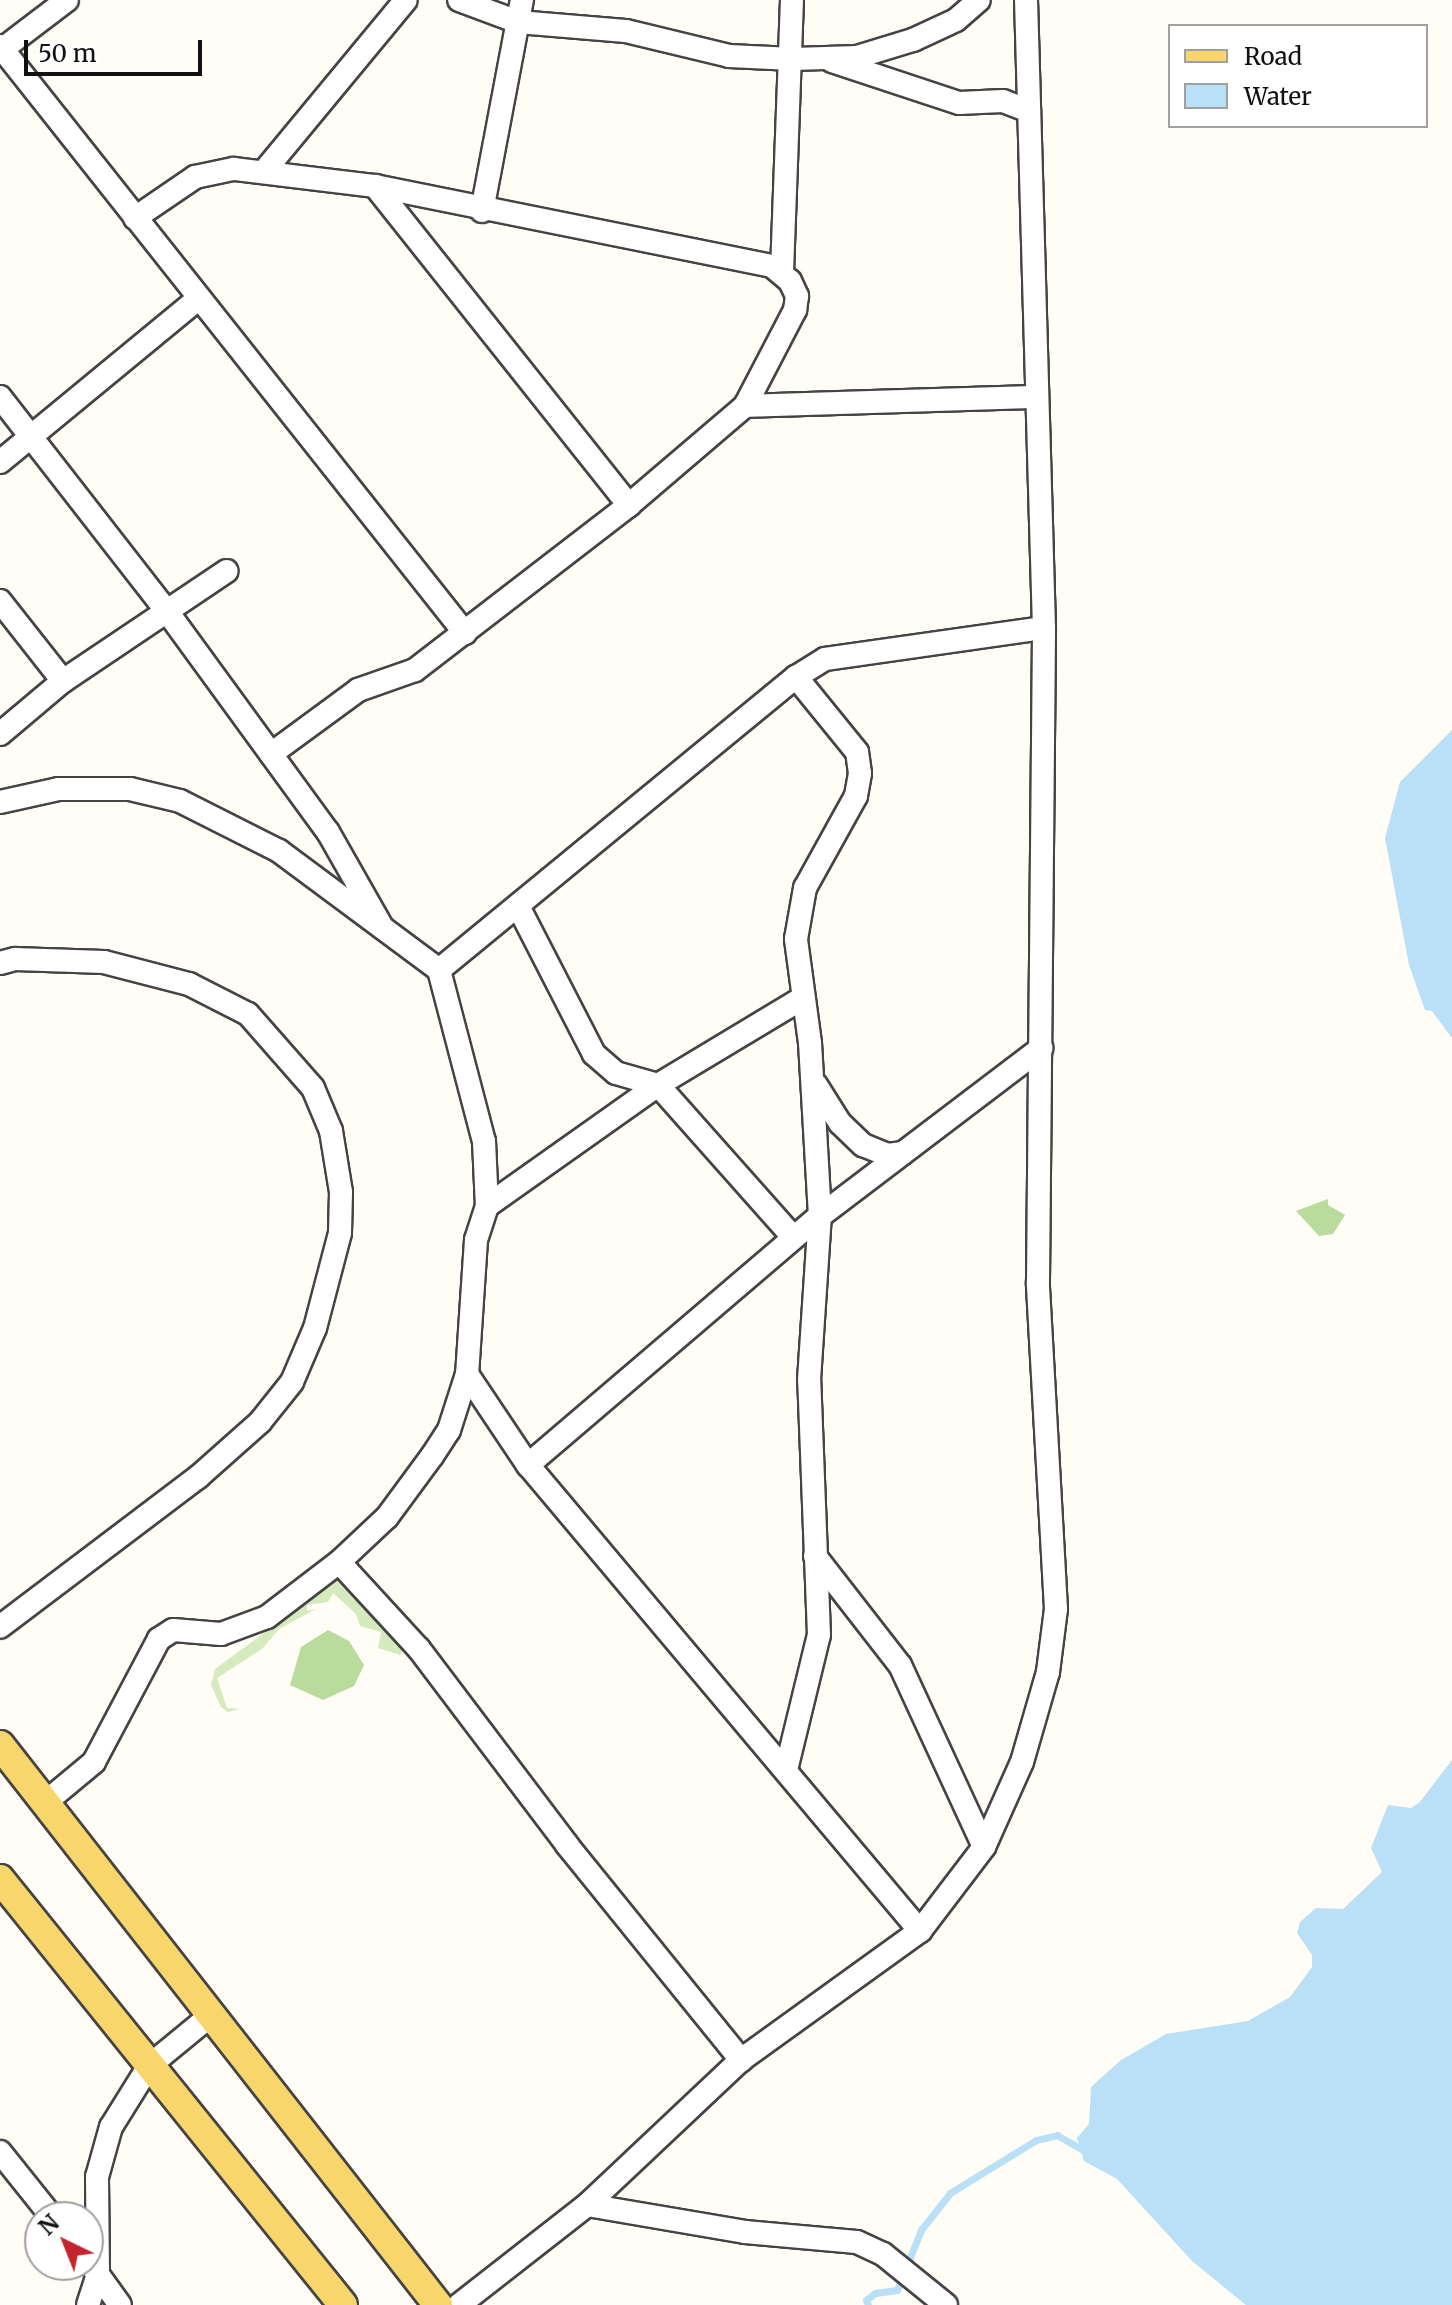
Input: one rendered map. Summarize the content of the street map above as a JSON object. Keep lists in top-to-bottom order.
{
  "legend": ["Road", "Water"],
  "scale_bar": "50 m",
  "north": "top left"
}
